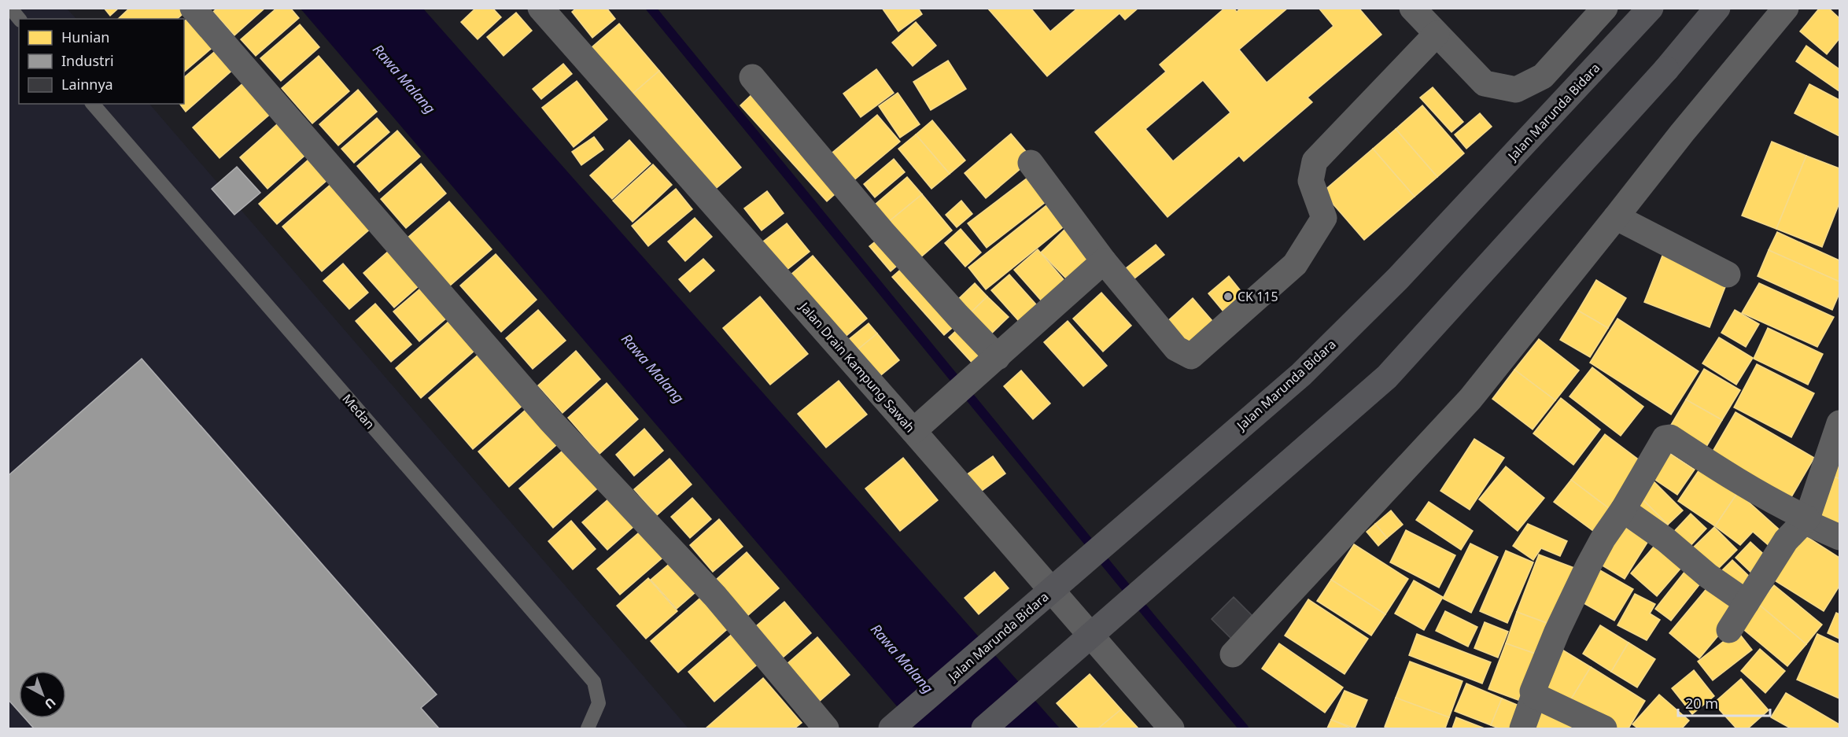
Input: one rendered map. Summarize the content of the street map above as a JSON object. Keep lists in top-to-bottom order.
{
  "streets": {
    "main road": ["Jalan Marunda Bidara"],
    "street": ["Jalan Drain Kampung Sawah"],
    "lane": ["Medan"]
  },
  "water": ["Rawa Malang"],
  "places": ["CK 115"],
  "legend": ["Hunian", "Industri", "Lainnya"],
  "scale_bar": "20 m",
  "north": "bottom right"
}
